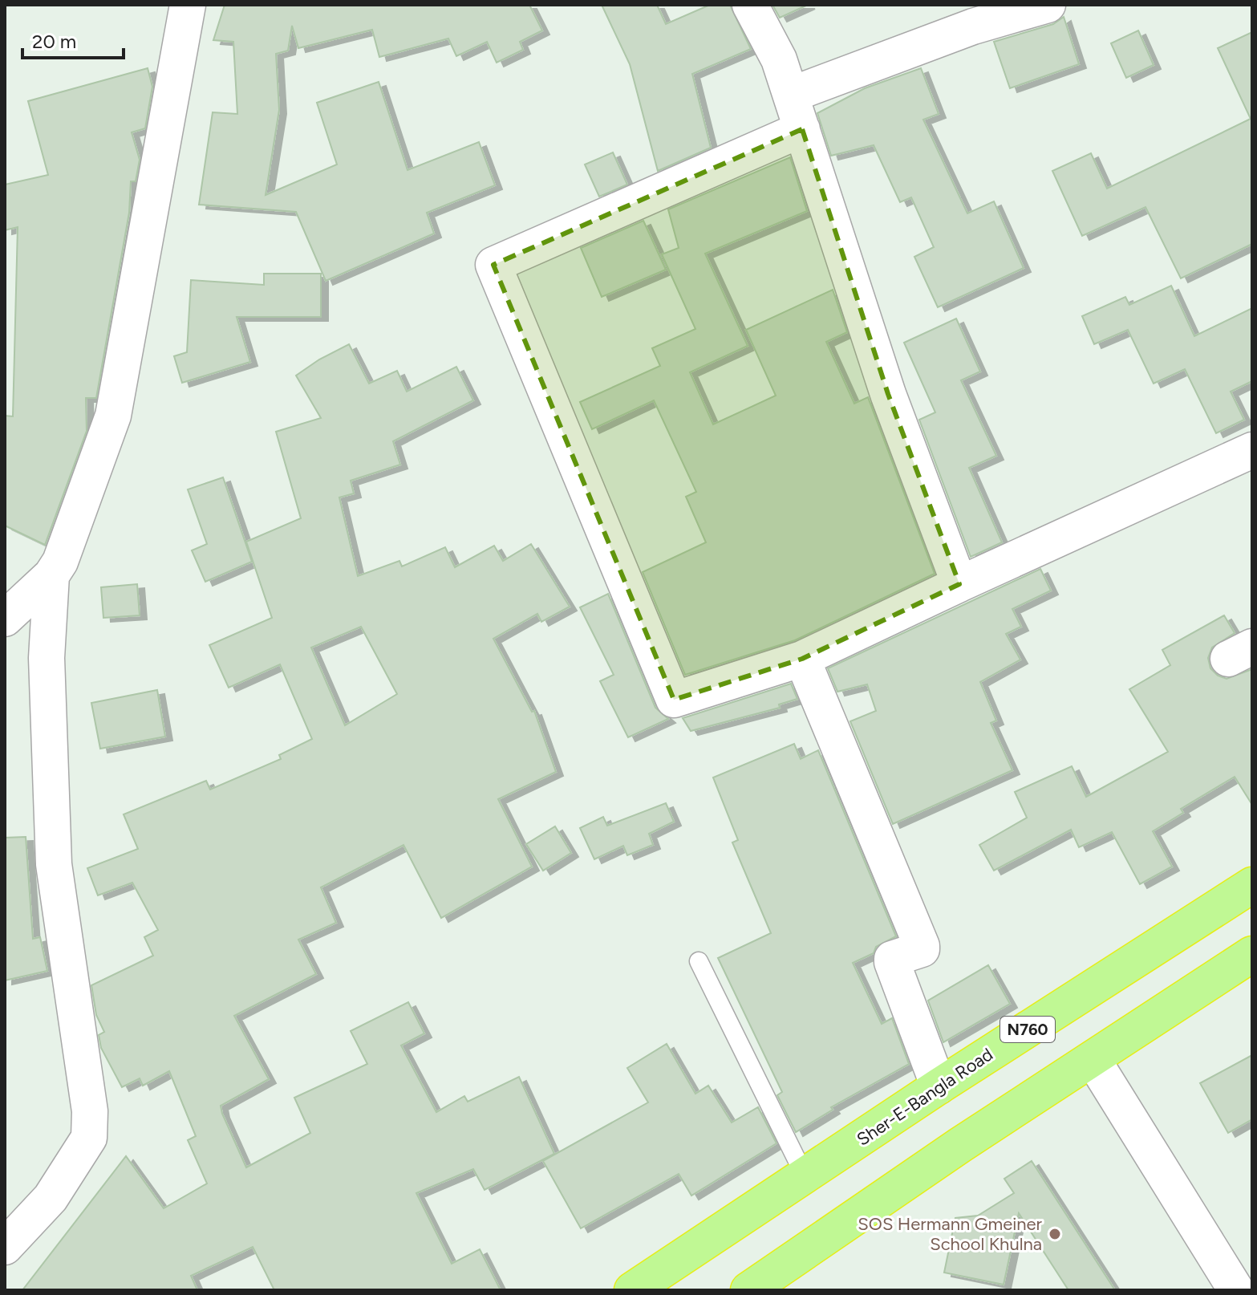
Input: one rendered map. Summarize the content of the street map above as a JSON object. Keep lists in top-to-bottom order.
{
  "streets": {
    "highway": ["N760", "Sher-E-Bangla Road"]
  },
  "places": ["SOS Hermann Gmeiner School Khulna"],
  "scale_bar": "20 m"
}
